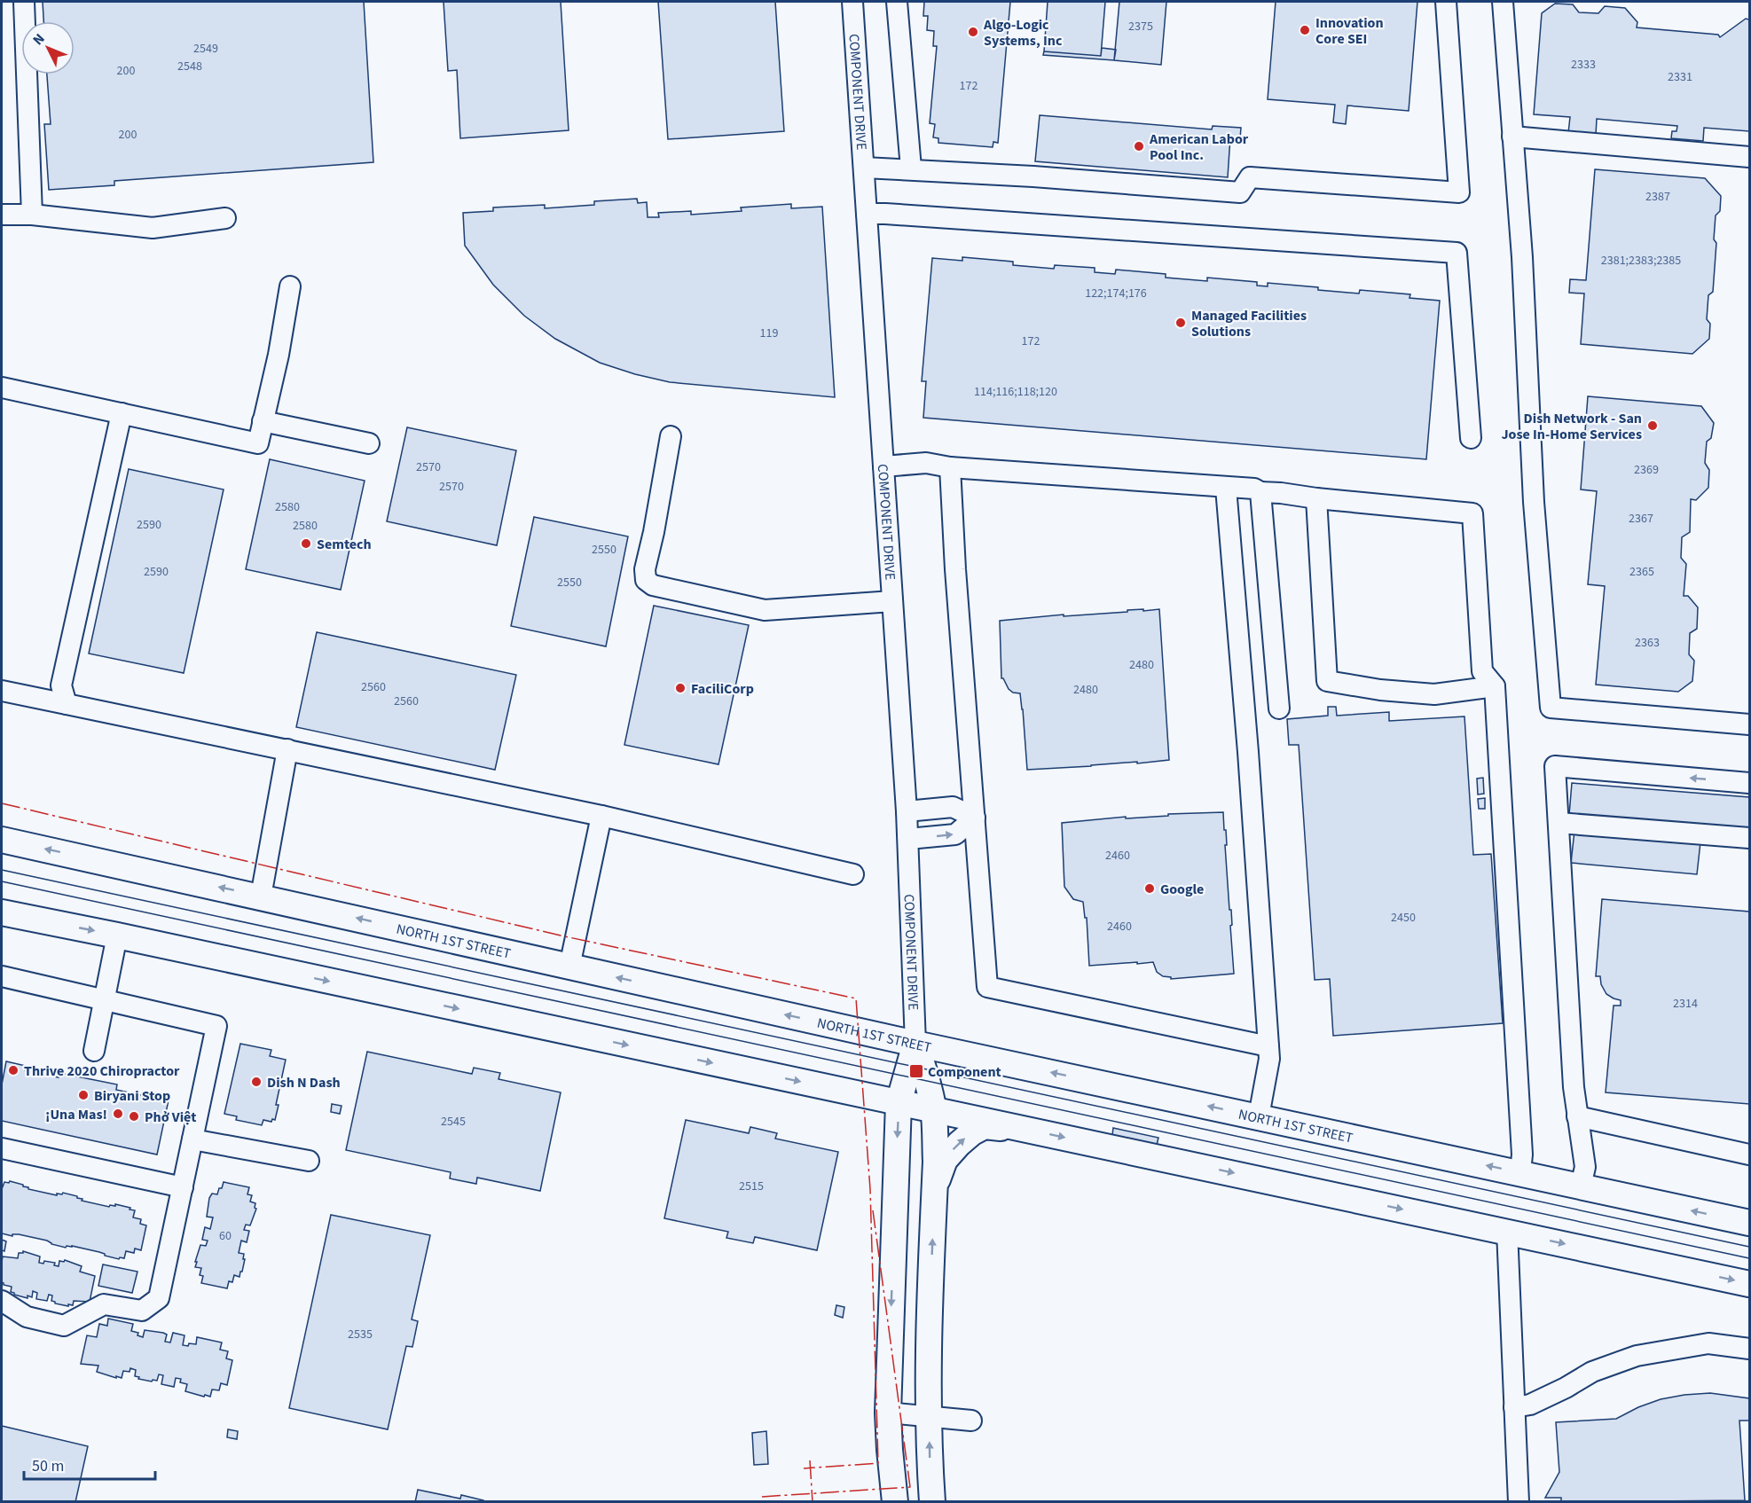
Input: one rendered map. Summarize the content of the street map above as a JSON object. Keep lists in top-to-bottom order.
{
  "streets": {
    "main road": ["COMPONENT DRIVE", "NORTH 1ST STREET"]
  },
  "crossings": [
    ["COMPONENT DRIVE", "NORTH 1ST STREET"]
  ],
  "places": {
    "other": [
      "Innovation Core SEI",
      "Algo-Logic Systems, Inc",
      "American Labor Pool Inc.",
      "Managed Facilities Solutions",
      "Dish Network - San Jose In-Home Services",
      "Semtech",
      "FaciliCorp",
      "Google",
      "Thrive 2020 Chiropractor",
      "Dish N Dash",
      "Biryani Stop",
      "¡Una Mas!",
      "Phở Việt"
    ],
    "transit": ["Component"]
  },
  "house_numbers": [
    "2375",
    "2549",
    "2333",
    "2548",
    "200",
    "2331",
    "172",
    "200",
    "2387",
    "2381;2383;2385",
    "122;174;176",
    "119",
    "172",
    "114;116;118;120",
    "2570",
    "2369",
    "2570",
    "2580",
    "2367",
    "2590",
    "2580",
    "2550",
    "2590",
    "2365",
    "2550",
    "2363",
    "2480",
    "2560",
    "2480",
    "2560",
    "2460",
    "2450",
    "2460",
    "2314",
    "2545",
    "2515",
    "60",
    "2535"
  ],
  "scale_bar": "50 m",
  "north": "top left"
}
